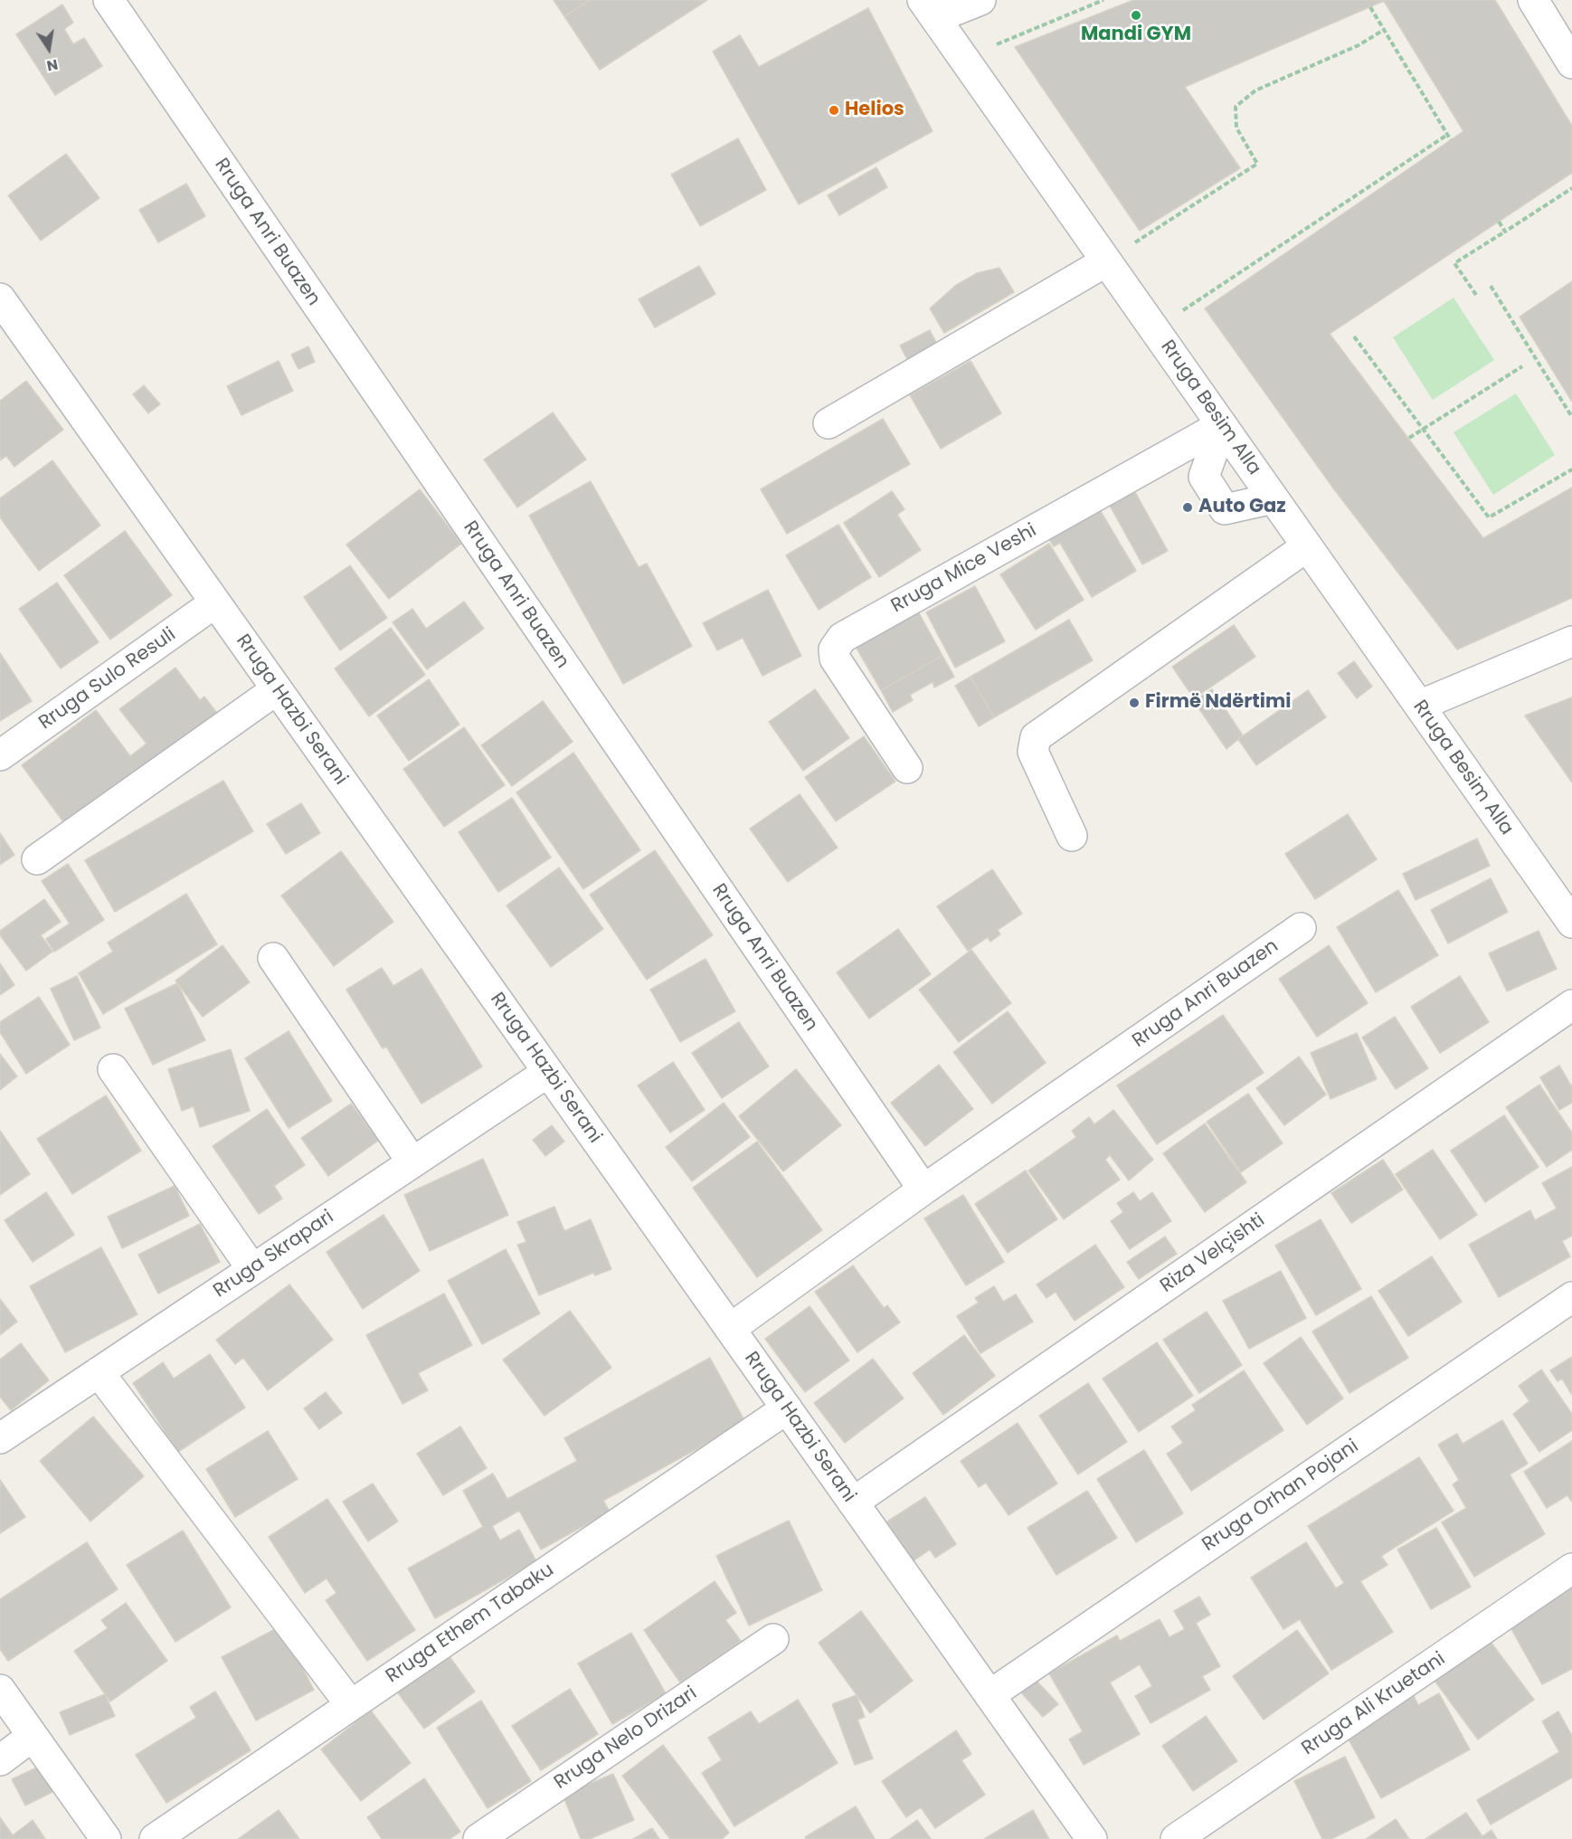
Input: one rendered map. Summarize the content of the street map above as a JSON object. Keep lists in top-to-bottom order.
{
  "streets": {
    "street": [
      "Rruga Anri Buazen",
      "Rruga Besim Alla",
      "Rruga Mice Veshi",
      "Rruga Sulo Resuli",
      "Rruga Hazbi Serani",
      "Riza Velçishti",
      "Rruga Skrapari",
      "Rruga Orhan Pojani",
      "Rruga Ethem Tabaku",
      "Rruga Ali Kruetani",
      "Rruga Nelo Drizari"
    ]
  },
  "crossings": [
    ["Rruga Anri Buazen", "Rruga Hazbi Serani"],
    ["Rruga Besim Alla", "Rruga Mice Veshi"],
    ["Rruga Sulo Resuli", "Rruga Hazbi Serani"],
    ["Rruga Hazbi Serani", "Riza Velçishti"],
    ["Rruga Hazbi Serani", "Rruga Skrapari"],
    ["Rruga Hazbi Serani", "Rruga Orhan Pojani"],
    ["Rruga Hazbi Serani", "Rruga Ethem Tabaku"]
  ],
  "places": [
    "Mandi GYM",
    "Helios",
    "Auto Gaz",
    "Firmë Ndërtimi"
  ],
  "north": "bottom"
}
